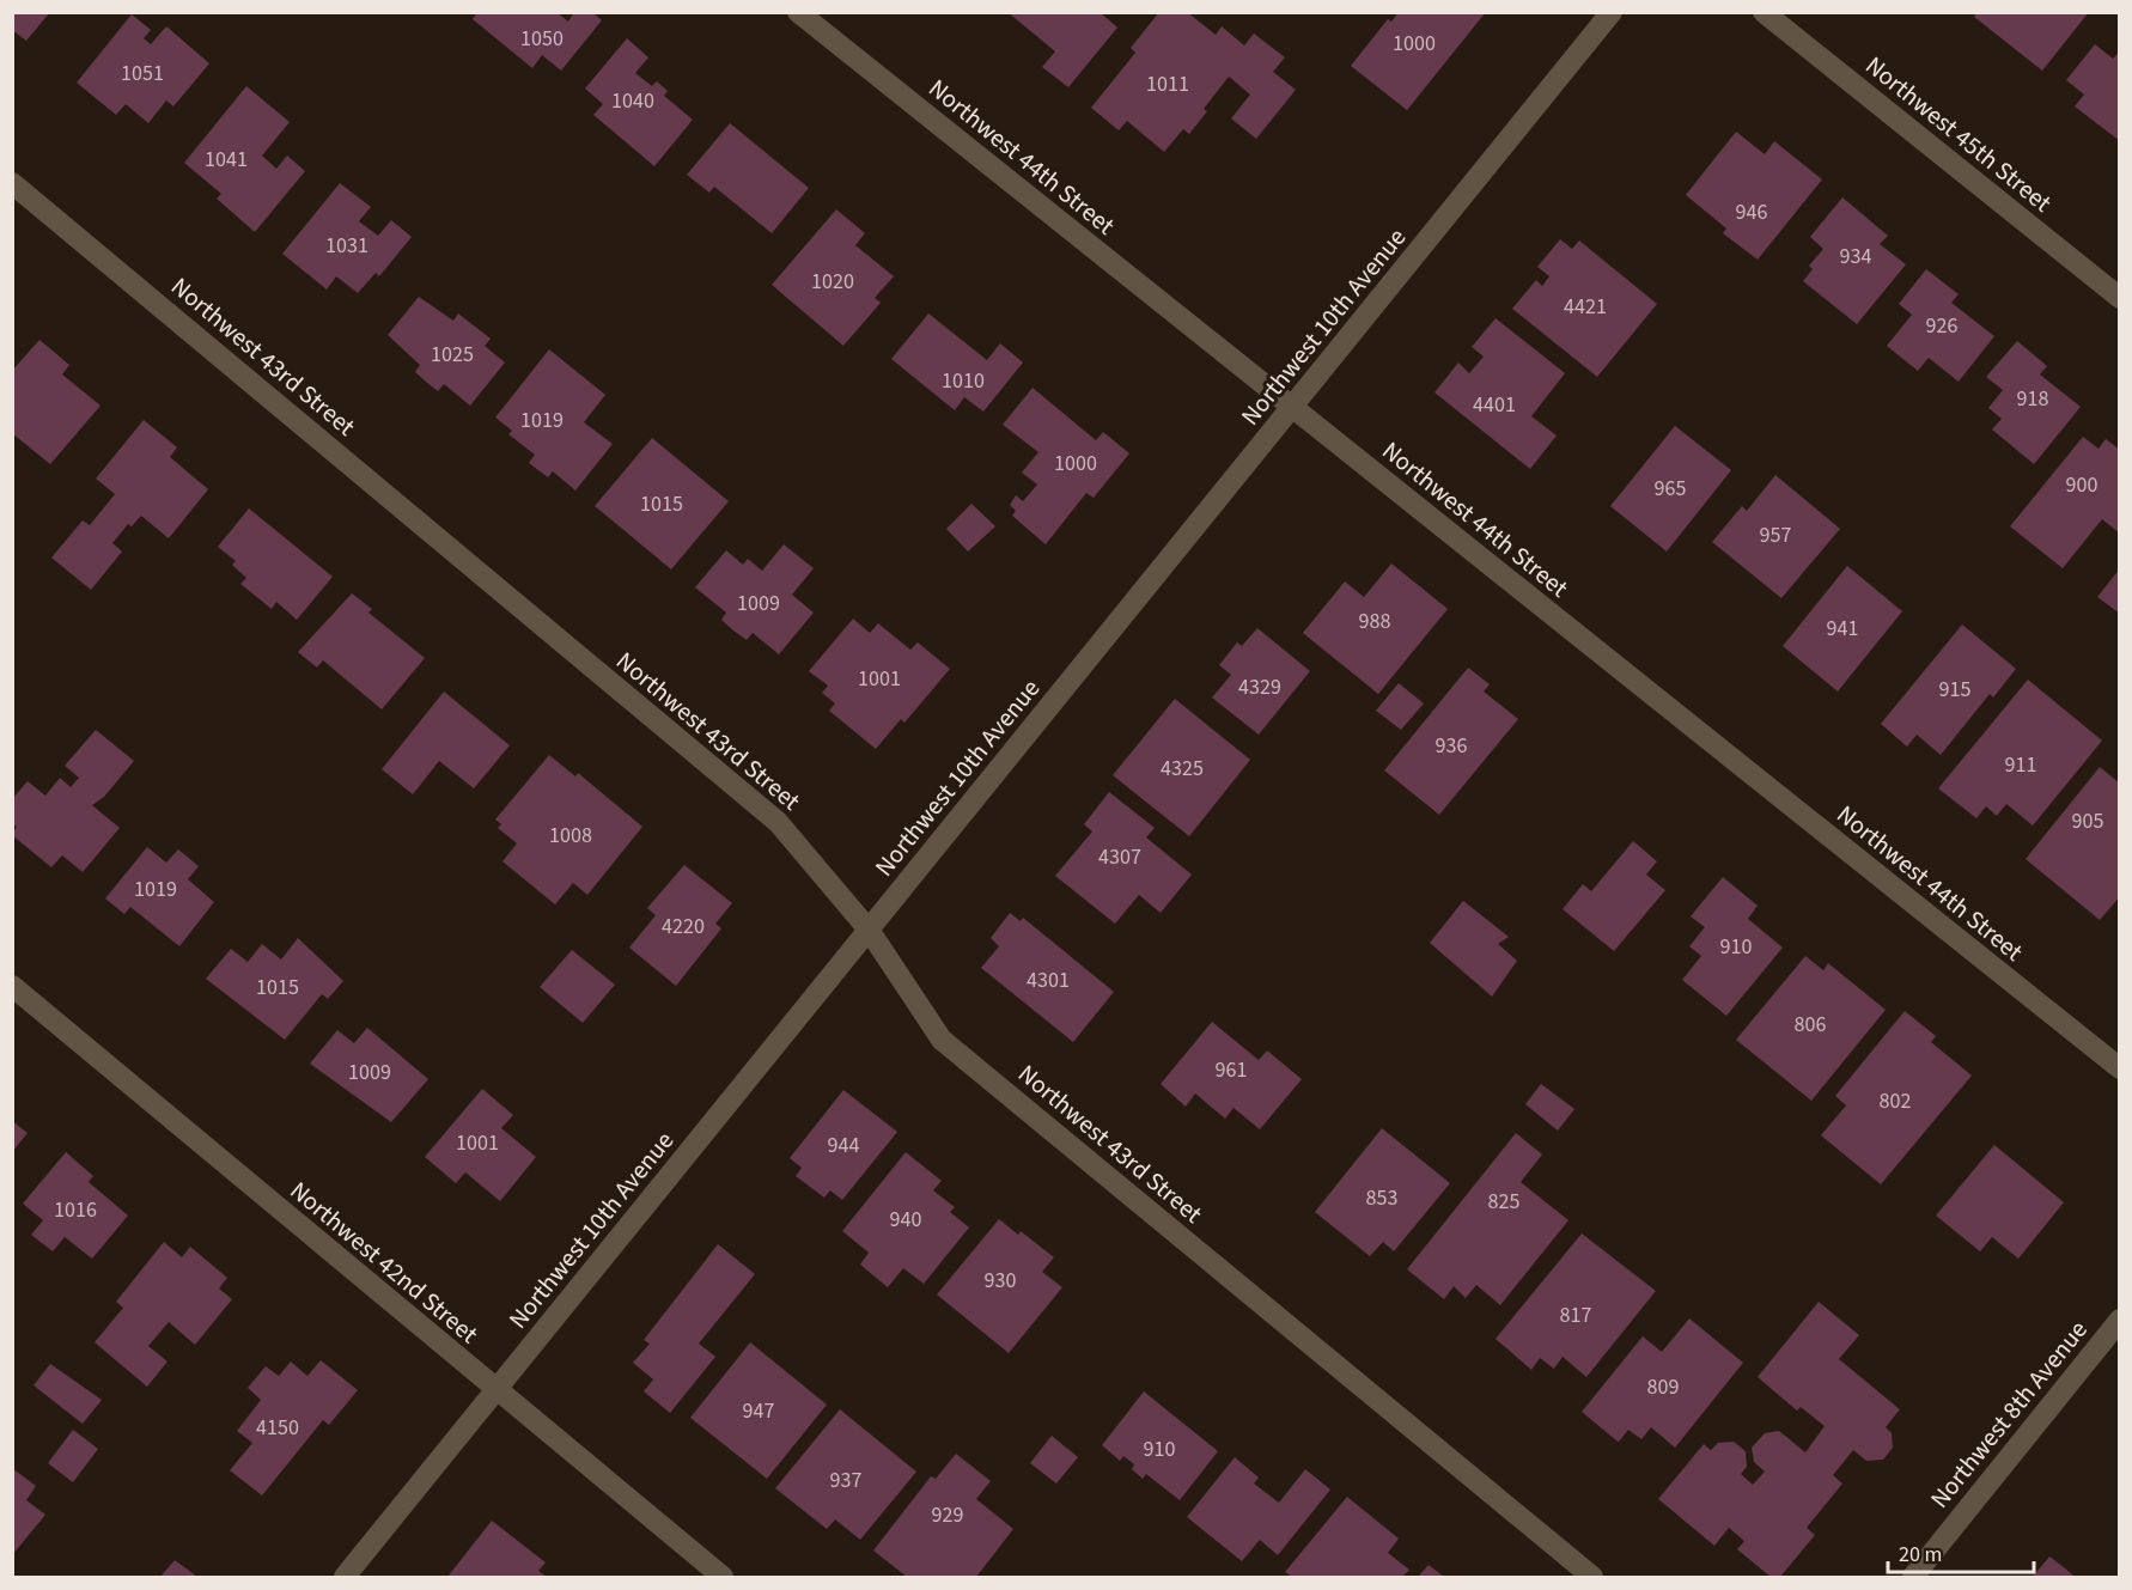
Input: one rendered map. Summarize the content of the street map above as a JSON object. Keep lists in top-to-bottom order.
{
  "streets": {
    "street": [
      "Northwest 45th Street",
      "Northwest 44th Street",
      "Northwest 10th Avenue",
      "Northwest 43rd Street",
      "Northwest 42nd Street",
      "Northwest 8th Avenue"
    ]
  },
  "crossings": [
    ["Northwest 44th Street", "Northwest 10th Avenue"],
    ["Northwest 10th Avenue", "Northwest 43rd Street"],
    ["Northwest 10th Avenue", "Northwest 42nd Street"]
  ],
  "house_numbers": [
    "1050",
    "1000",
    "1051",
    "1011",
    "1040",
    "1041",
    "946",
    "1031",
    "934",
    "1020",
    "4421",
    "926",
    "1025",
    "1010",
    "918",
    "4401",
    "1019",
    "1000",
    "900",
    "965",
    "1015",
    "957",
    "1009",
    "988",
    "941",
    "1001",
    "4329",
    "915",
    "936",
    "911",
    "4325",
    "905",
    "1008",
    "4307",
    "1019",
    "4220",
    "910",
    "4301",
    "1015",
    "806",
    "961",
    "1009",
    "802",
    "1001",
    "944",
    "853",
    "825",
    "1016",
    "940",
    "930",
    "817",
    "809",
    "947",
    "4150",
    "910",
    "937",
    "929"
  ],
  "scale_bar": "20 m"
}
